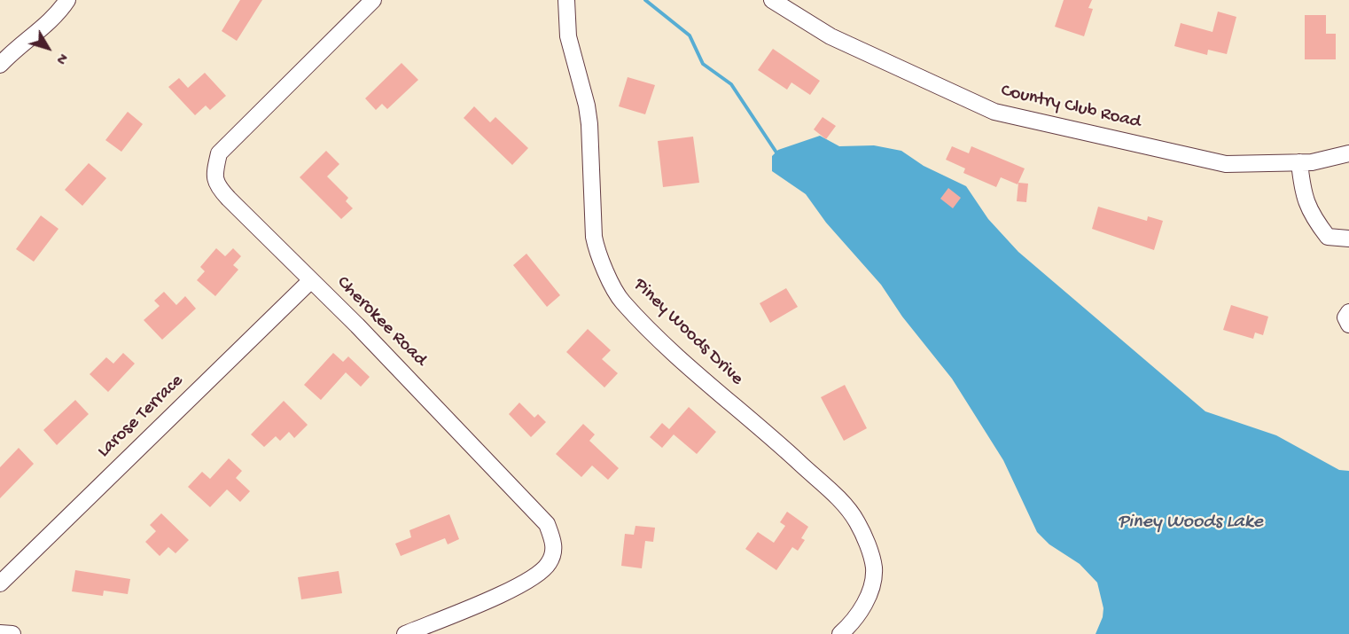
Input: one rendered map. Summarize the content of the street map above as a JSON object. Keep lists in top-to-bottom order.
{
  "streets": {
    "street": [
      "Country Club Road",
      "Cherokee Road",
      "Piney Woods Drive",
      "Larose Terrace"
    ]
  },
  "crossings": [
    ["Cherokee Road", "Larose Terrace"]
  ],
  "water": ["Piney Woods Lake"],
  "north": "bottom right"
}
